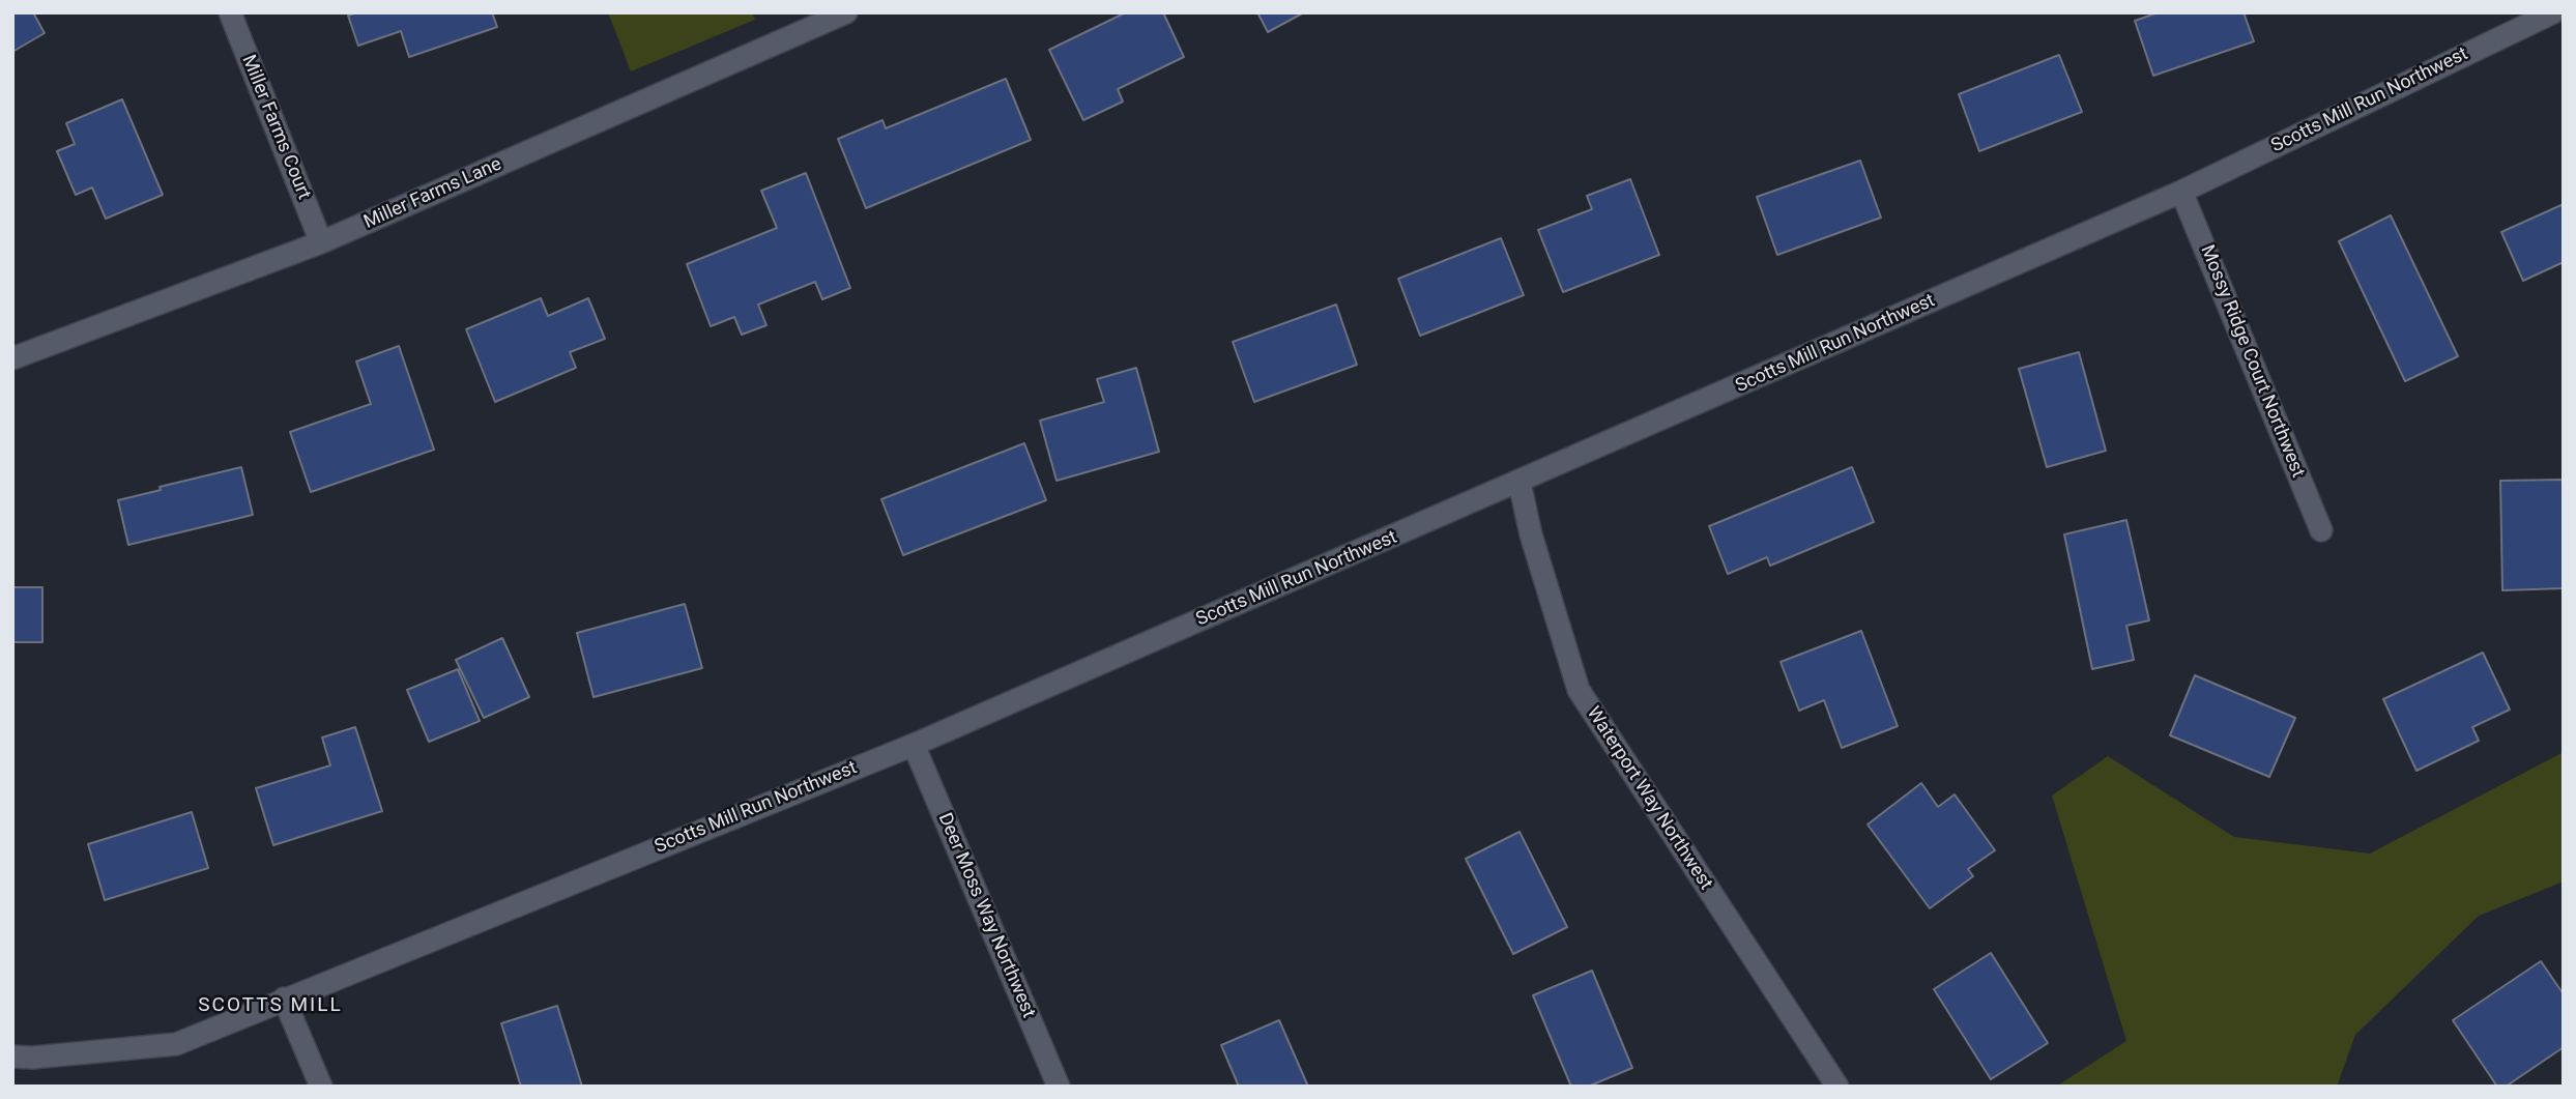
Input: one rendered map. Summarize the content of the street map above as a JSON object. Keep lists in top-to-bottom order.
{
  "streets": {
    "street": [
      "Scotts Mill Run Northwest",
      "Miller Farms Court",
      "Miller Farms Lane",
      "Mossy Ridge Court Northwest",
      "Waterport Way Northwest",
      "Deer Moss Way Northwest"
    ]
  },
  "crossings": [
    ["Scotts Mill Run Northwest", "Mossy Ridge Court Northwest"],
    ["Scotts Mill Run Northwest", "Waterport Way Northwest"],
    ["Scotts Mill Run Northwest", "Deer Moss Way Northwest"],
    ["Miller Farms Court", "Miller Farms Lane"]
  ],
  "districts": ["SCOTTS MILL"]
}
